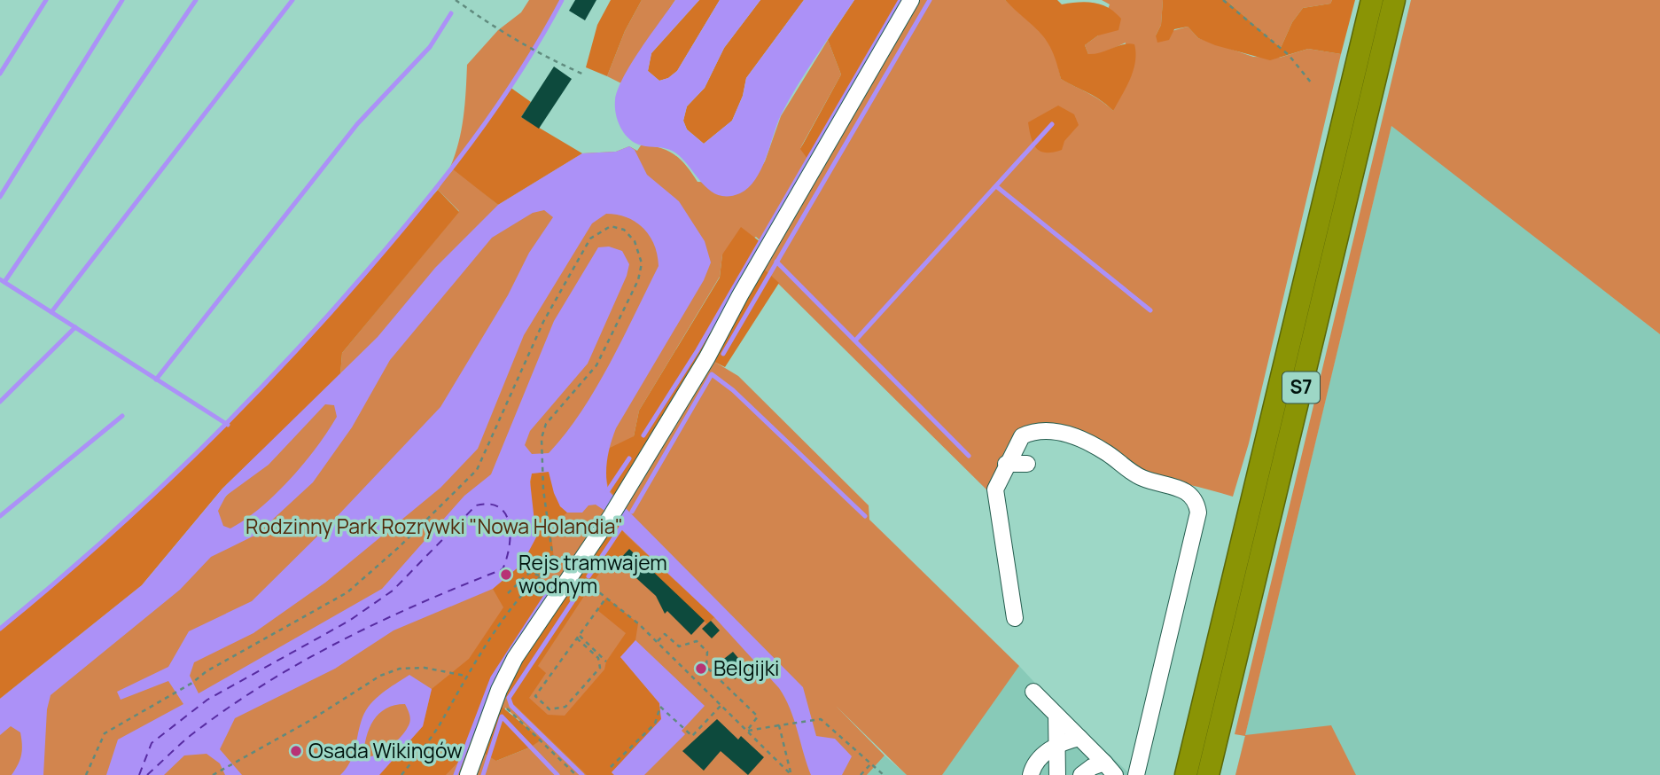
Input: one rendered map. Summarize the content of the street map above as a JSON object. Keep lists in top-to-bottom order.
{
  "streets": {
    "highway": ["S7"]
  },
  "parks": ["Rodzinny Park Rozrywki \"Nowa Holandia\""],
  "places": ["Rejs tramwajem wodnym", "Belgijki", "Osada Wikingów"]
}
